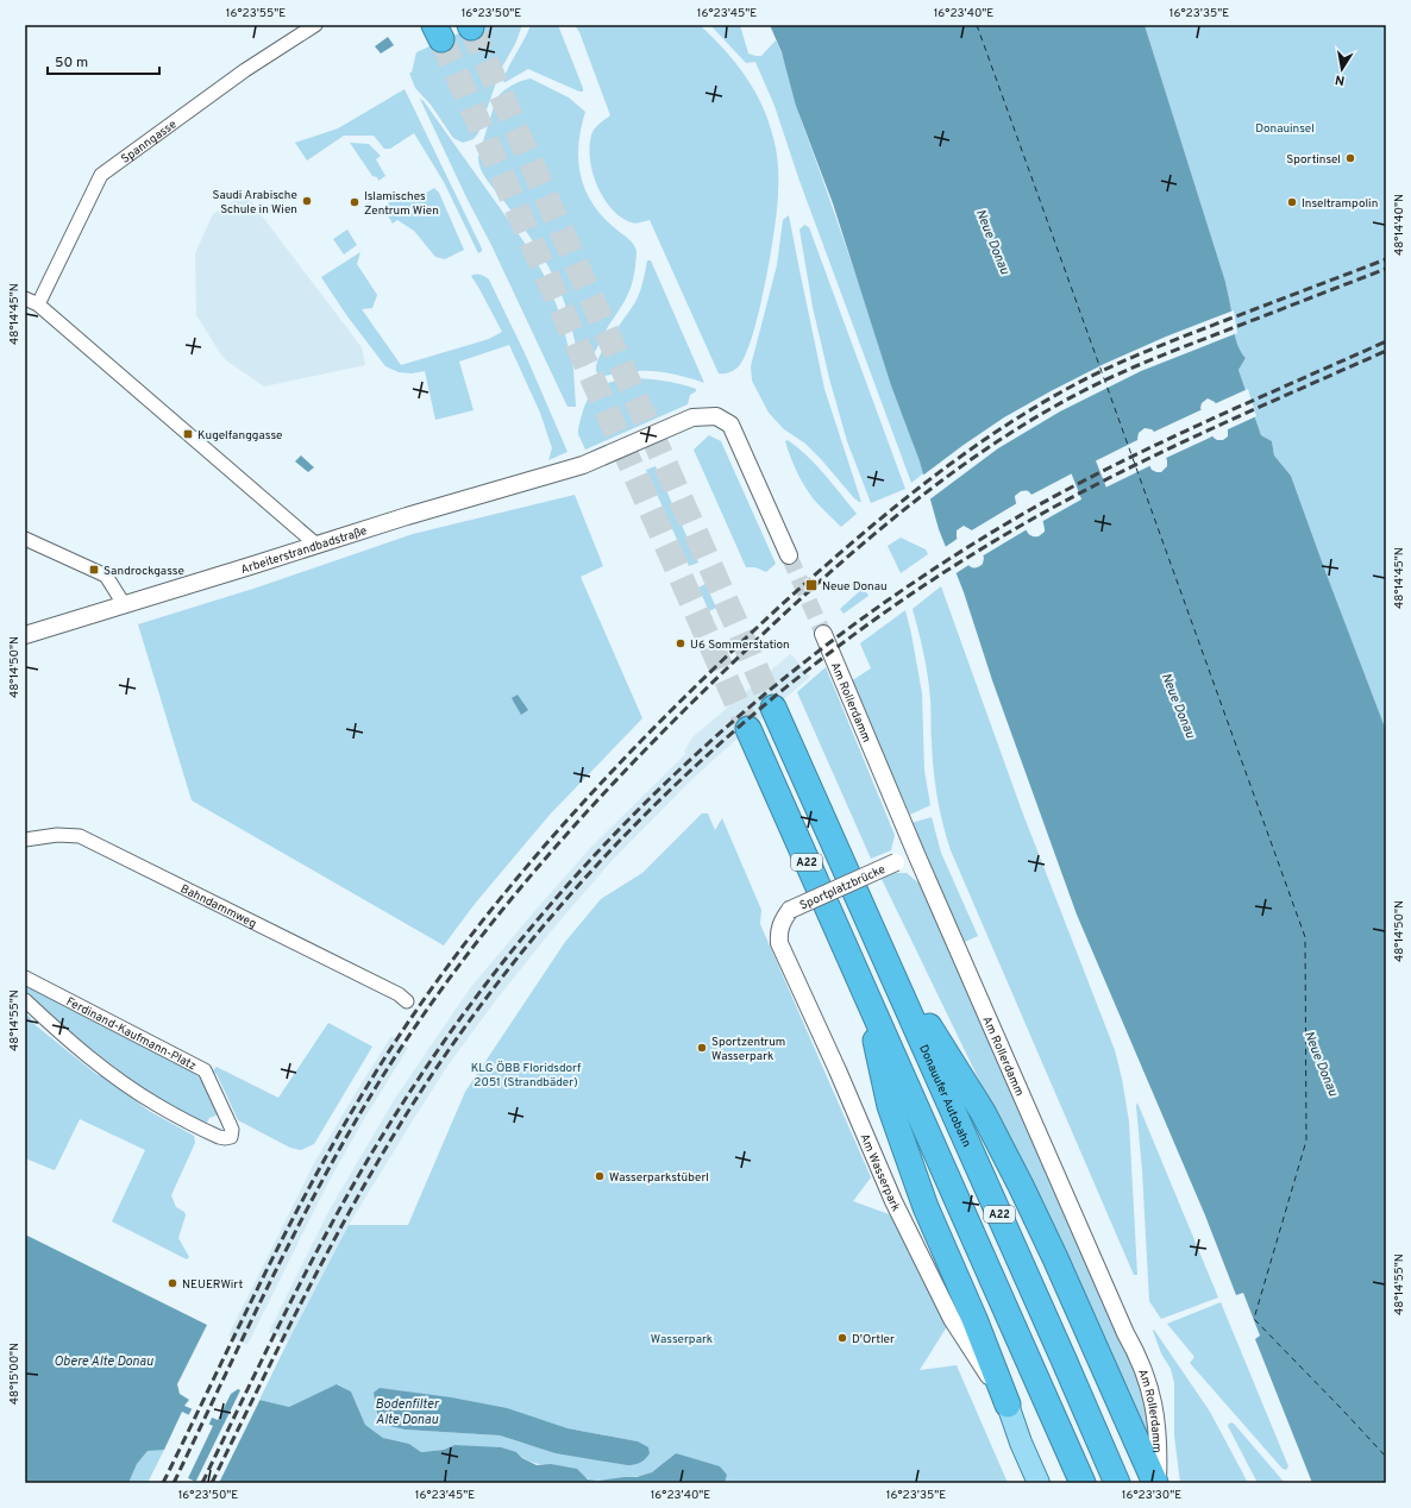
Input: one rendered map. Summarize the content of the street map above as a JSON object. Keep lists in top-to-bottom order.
{
  "streets": {
    "highway": ["A22", "Donauufer Autobahn"],
    "street": [
      "Spanngasse",
      "Arbeiterstrandbadstraße",
      "Am Rollerdamm",
      "Sportplatzbrücke",
      "Bahndammweg",
      "Ferdinand-Kaufmann-Platz",
      "Am Wasserpark"
    ]
  },
  "crossings": [
    ["Am Rollerdamm", "Sportplatzbrücke"],
    ["Sportplatzbrücke", "Am Wasserpark"]
  ],
  "water": ["Neue Donau", "Obere Alte Donau", "Bodenfilter Alte Donau"],
  "parks": ["Donauinsel", "KLG ÖBB Floridsdorf 2051 (Strandbäder)", "Wasserpark"],
  "places": {
    "other": [
      "Sportinsel",
      "Saudi Arabische Schule in Wien",
      "Islamisches Zentrum Wien",
      "Inseltrampolin",
      "U6 Sommerstation",
      "Sportzentrum Wasserpark",
      "Wasserparkstüberl",
      "NEUERWirt",
      "D'Ortler"
    ],
    "transit": ["Kugelfanggasse", "Sandrockgasse", "Neue Donau"]
  },
  "scale_bar": "50 m",
  "north": "bottom",
  "coordinates": [
    "16°23'55\"E",
    "16°23'50\"E",
    "16°23'45\"E",
    "16°23'40\"E",
    "16°23'35\"E",
    "48°14'40\"N",
    "48°14'45\"N",
    "48°14'50\"N",
    "48°14'55\"N",
    "48°15'00\"N",
    "16°23'30\"E"
  ]
}
